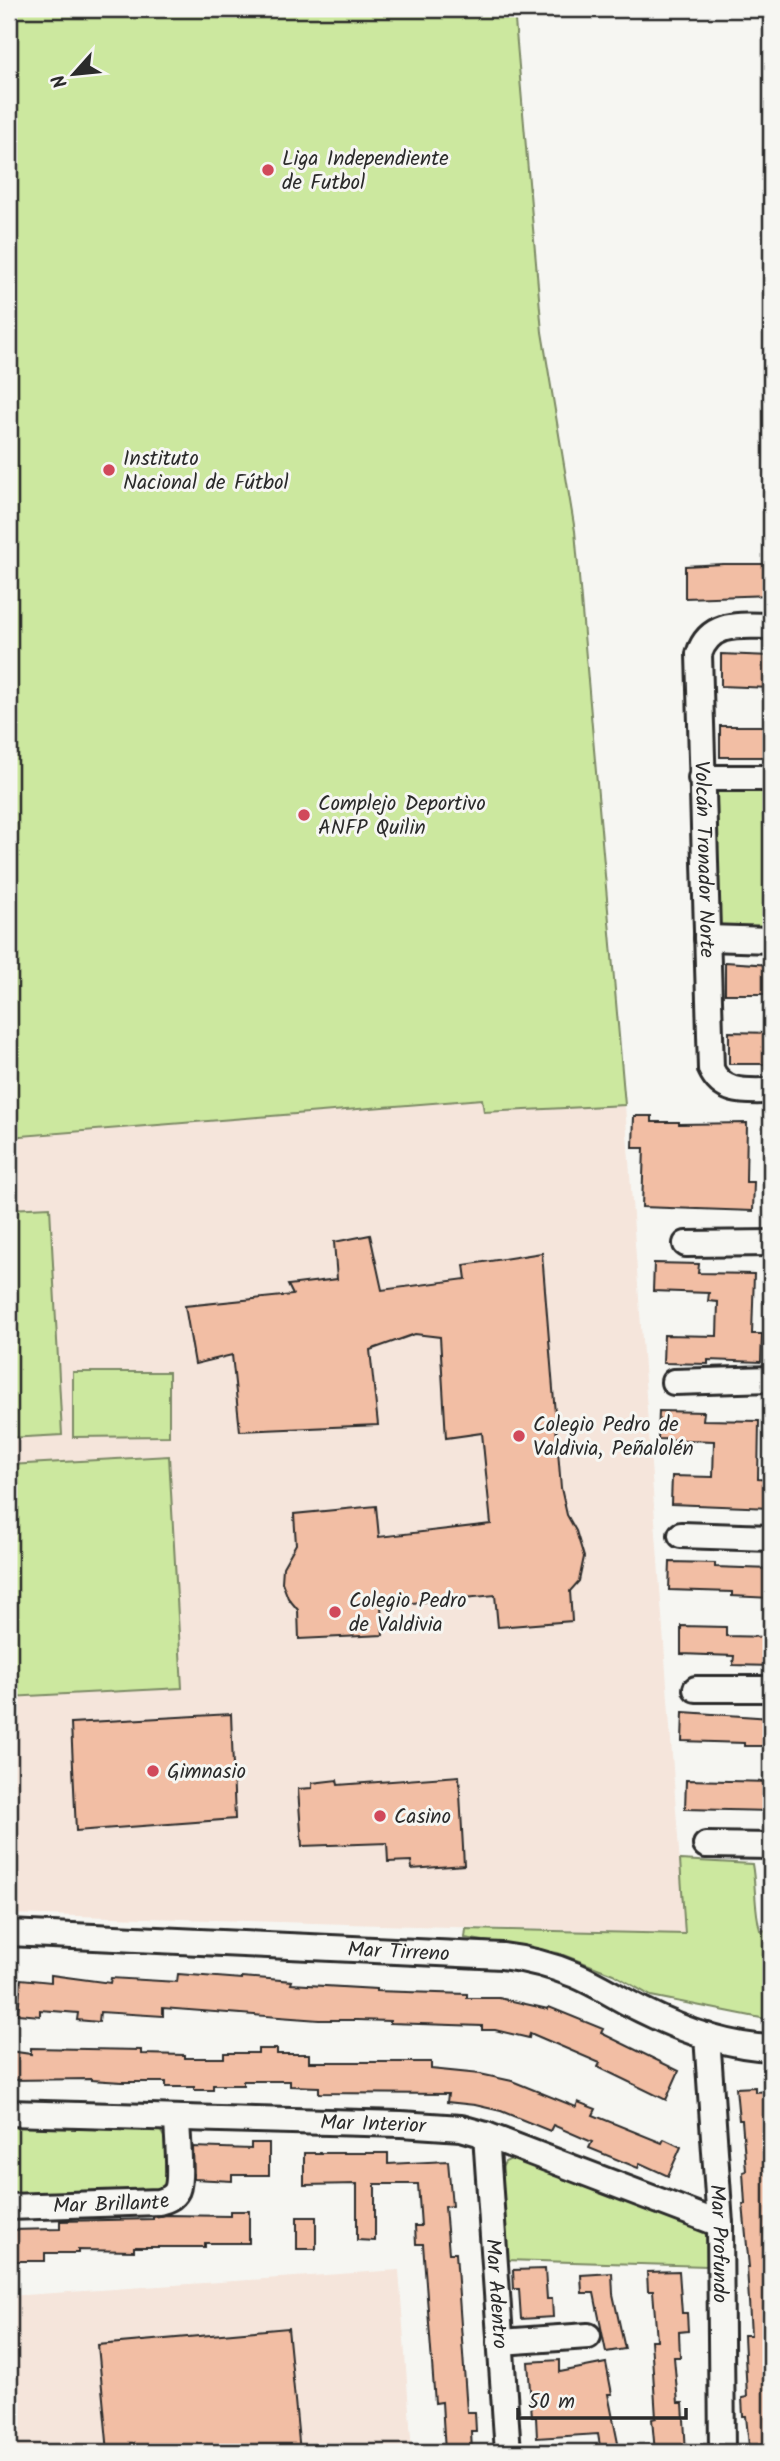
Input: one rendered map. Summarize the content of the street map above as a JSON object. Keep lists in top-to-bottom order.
{
  "streets": {
    "street": [
      "Volcán Tronador Norte",
      "Mar Tirreno",
      "Mar Interior",
      "Mar Brillante",
      "Mar Profundo",
      "Mar Adentro"
    ]
  },
  "crossings": [
    ["Mar Tirreno", "Mar Profundo"],
    ["Mar Interior", "Mar Brillante"],
    ["Mar Interior", "Mar Profundo"],
    ["Mar Interior", "Mar Adentro"]
  ],
  "places": [
    "Liga Independiente de Futbol",
    "Instituto Nacional de Fútbol",
    "Complejo Deportivo ANFP Quilin",
    "Colegio Pedro de Valdivia, Peñalolén",
    "Colegio Pedro de Valdivia",
    "Gimnasio",
    "Casino"
  ],
  "scale_bar": "50 m",
  "north": "bottom left"
}
